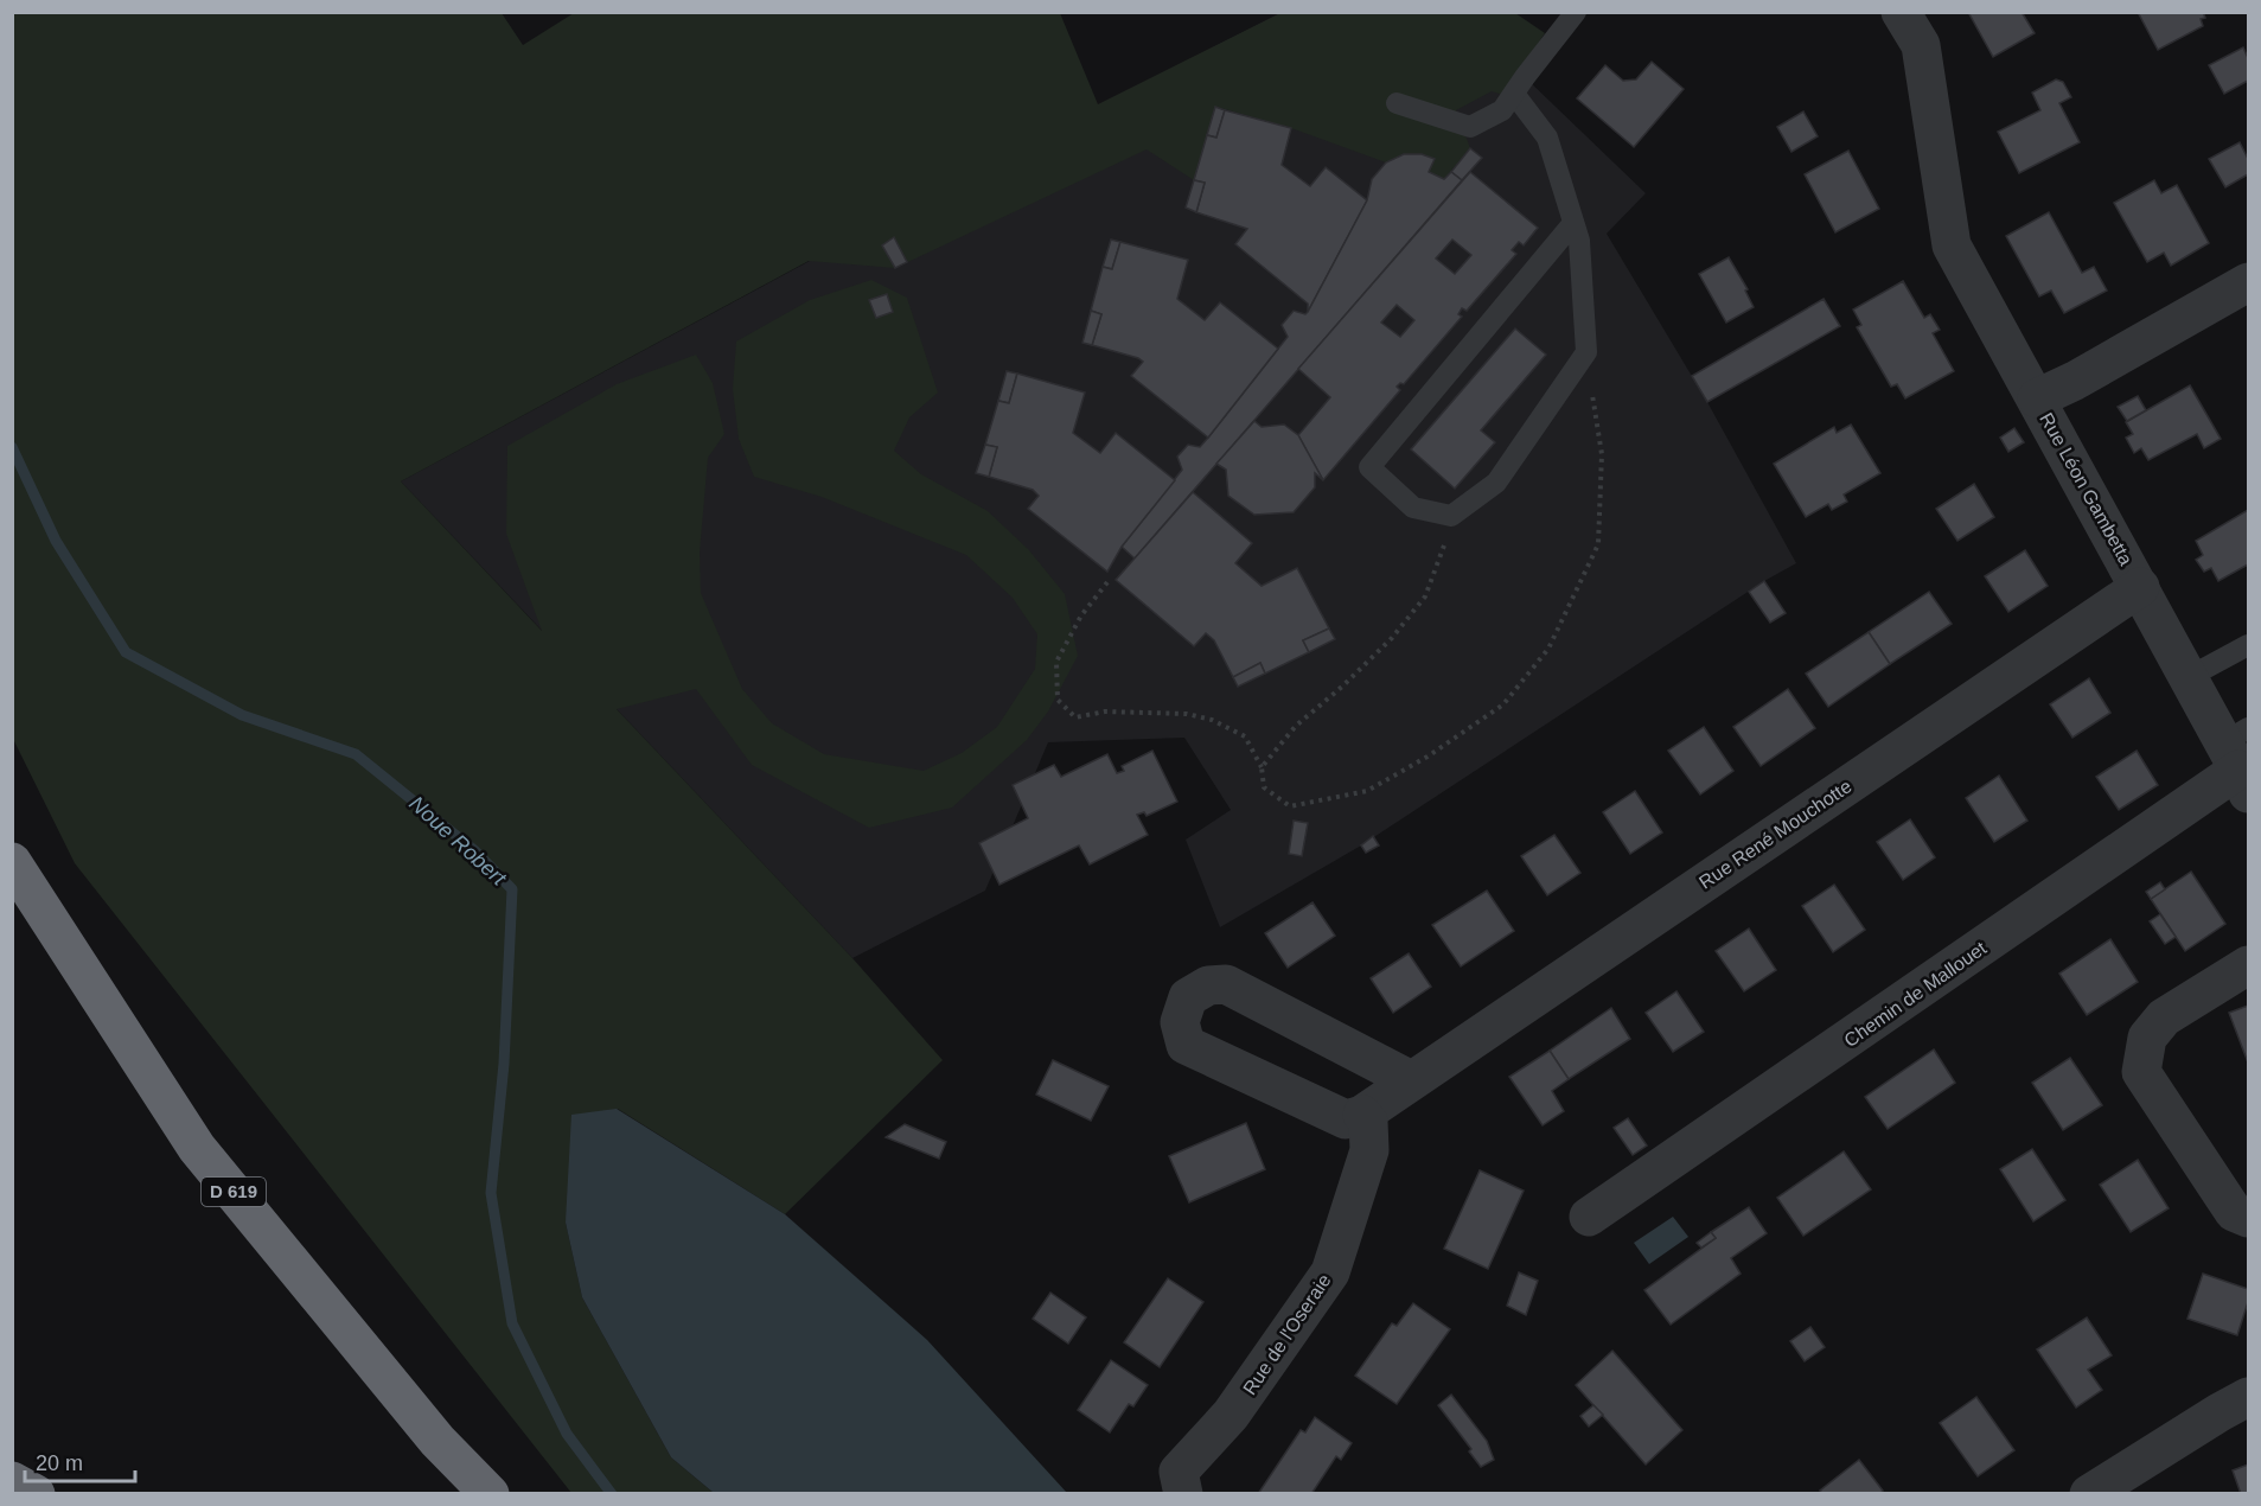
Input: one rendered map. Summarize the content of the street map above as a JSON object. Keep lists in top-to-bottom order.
{
  "streets": {
    "highway": ["D 619"],
    "street": [
      "Rue Léon Gambetta",
      "Rue René Mouchotte",
      "Chemin de Mallouet",
      "Rue de l'Oseraie"
    ]
  },
  "crossings": [
    ["Rue Léon Gambetta", "Rue René Mouchotte"],
    ["Rue Léon Gambetta", "Chemin de Mallouet"],
    ["Rue René Mouchotte", "Rue de l'Oseraie"]
  ],
  "water": ["Noue Robert"],
  "scale_bar": "20 m"
}
